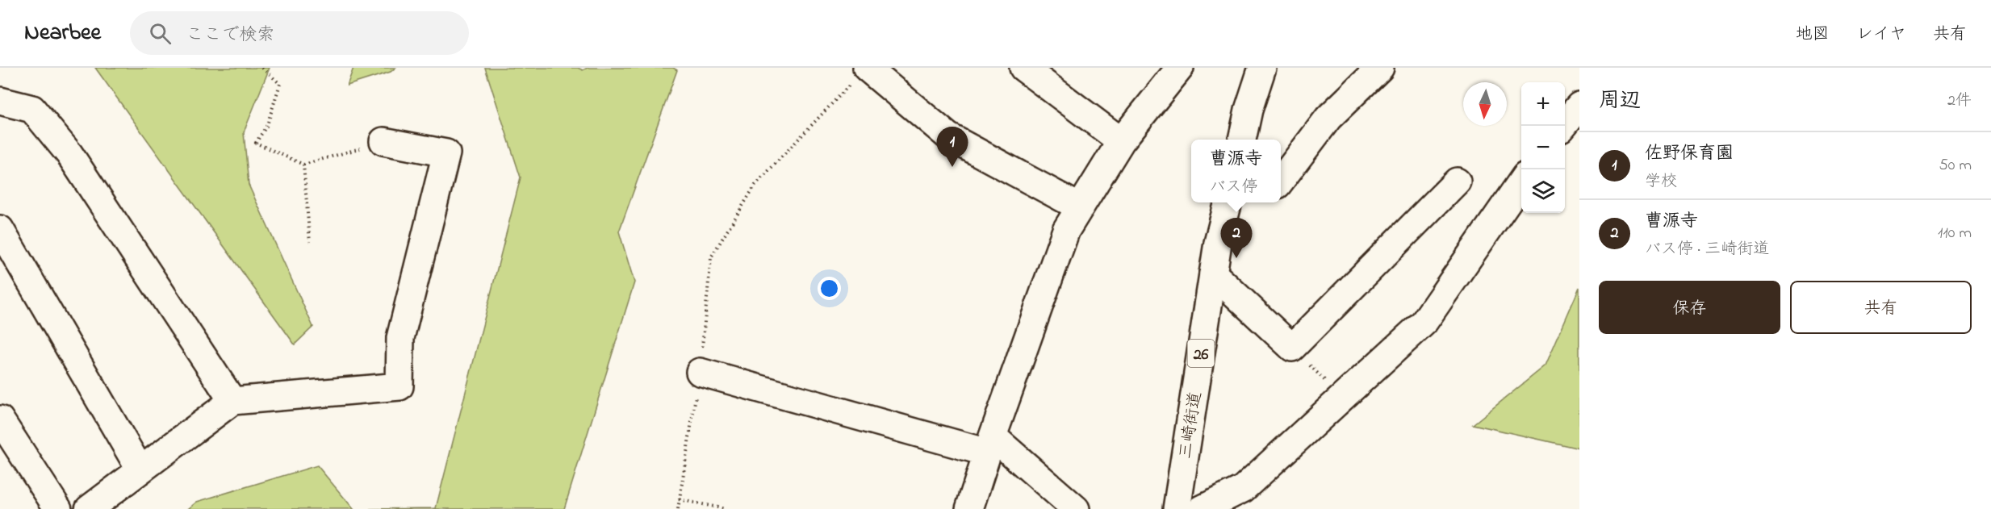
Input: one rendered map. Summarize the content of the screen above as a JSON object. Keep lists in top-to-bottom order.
{
  "streets": {
    "street": ["26", "三崎街道"]
  },
  "north": "bottom",
  "page": {
    "header": "Nearbee",
    "search": "ここで検索",
    "nav": ["地図", "レイヤ", "共有"],
    "heading": ["周辺", "2件"],
    "map_buttons": ["+", "−"],
    "pins": ["1", "2"],
    "list": [
      {
        "mark": "1",
        "name": "佐野保育園",
        "note": "学校",
        "value": "50 m"
      },
      {
        "mark": "2",
        "name": "曹源寺",
        "note": "バス停 · 三崎街道",
        "value": "110 m"
      }
    ],
    "popup": ["曹源寺", "バス停"],
    "buttons": ["保存", "共有"]
  }
}
